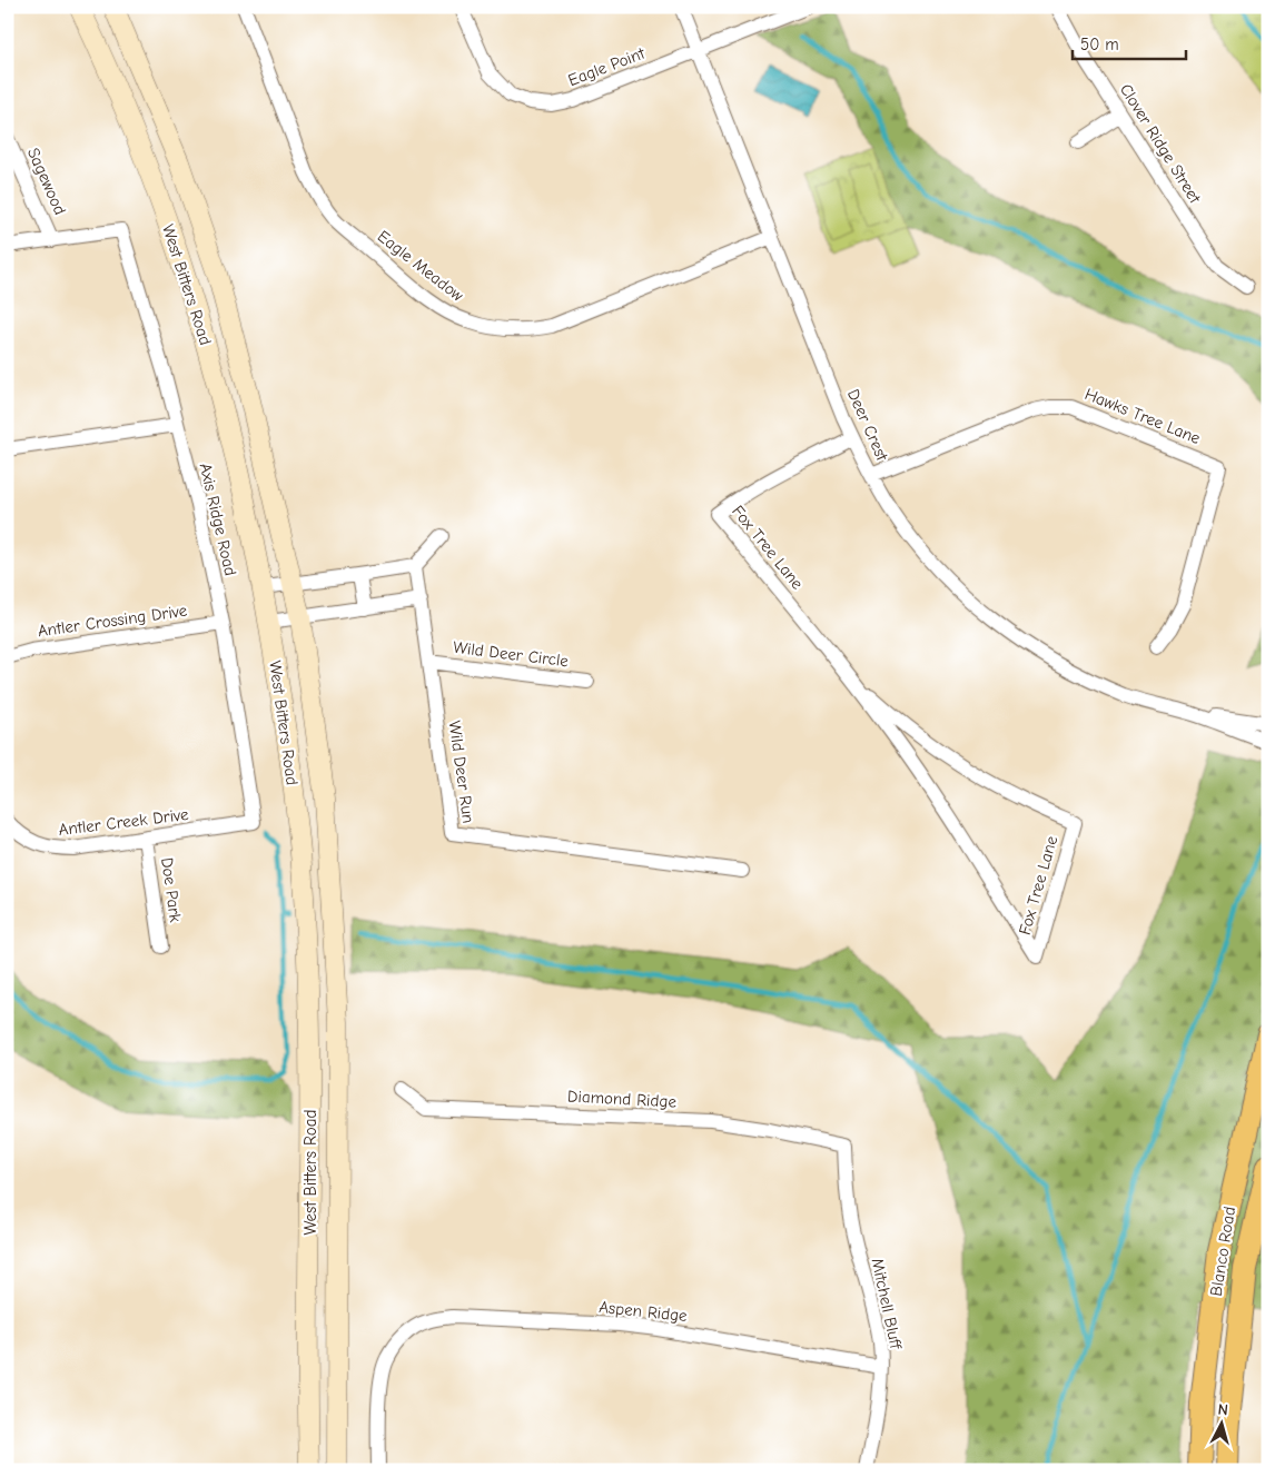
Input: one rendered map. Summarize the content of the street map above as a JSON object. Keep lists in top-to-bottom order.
{
  "streets": {
    "main road": ["West Bitters Road", "Blanco Road"],
    "street": [
      "Eagle Point",
      "Clover Ridge Street",
      "Sagewood",
      "Eagle Meadow",
      "Hawks Tree Lane",
      "Deer Crest",
      "Axis Ridge Road",
      "Fox Tree Lane",
      "Antler Crossing Drive",
      "Wild Deer Circle",
      "Wild Deer Run",
      "Antler Creek Drive",
      "Doe Park",
      "Diamond Ridge",
      "Mitchell Bluff",
      "Aspen Ridge"
    ]
  },
  "crossings": [
    ["Eagle Point", "Deer Crest"],
    ["Sagewood", "Axis Ridge Road"],
    ["Eagle Meadow", "Deer Crest"],
    ["Hawks Tree Lane", "Deer Crest"],
    ["Deer Crest", "Fox Tree Lane"],
    ["Axis Ridge Road", "Antler Crossing Drive"],
    ["Axis Ridge Road", "Antler Creek Drive"],
    ["Wild Deer Circle", "Wild Deer Run"],
    ["Antler Creek Drive", "Doe Park"],
    ["Diamond Ridge", "Mitchell Bluff"],
    ["Mitchell Bluff", "Aspen Ridge"]
  ],
  "scale_bar": "50 m",
  "north": "top"
}
